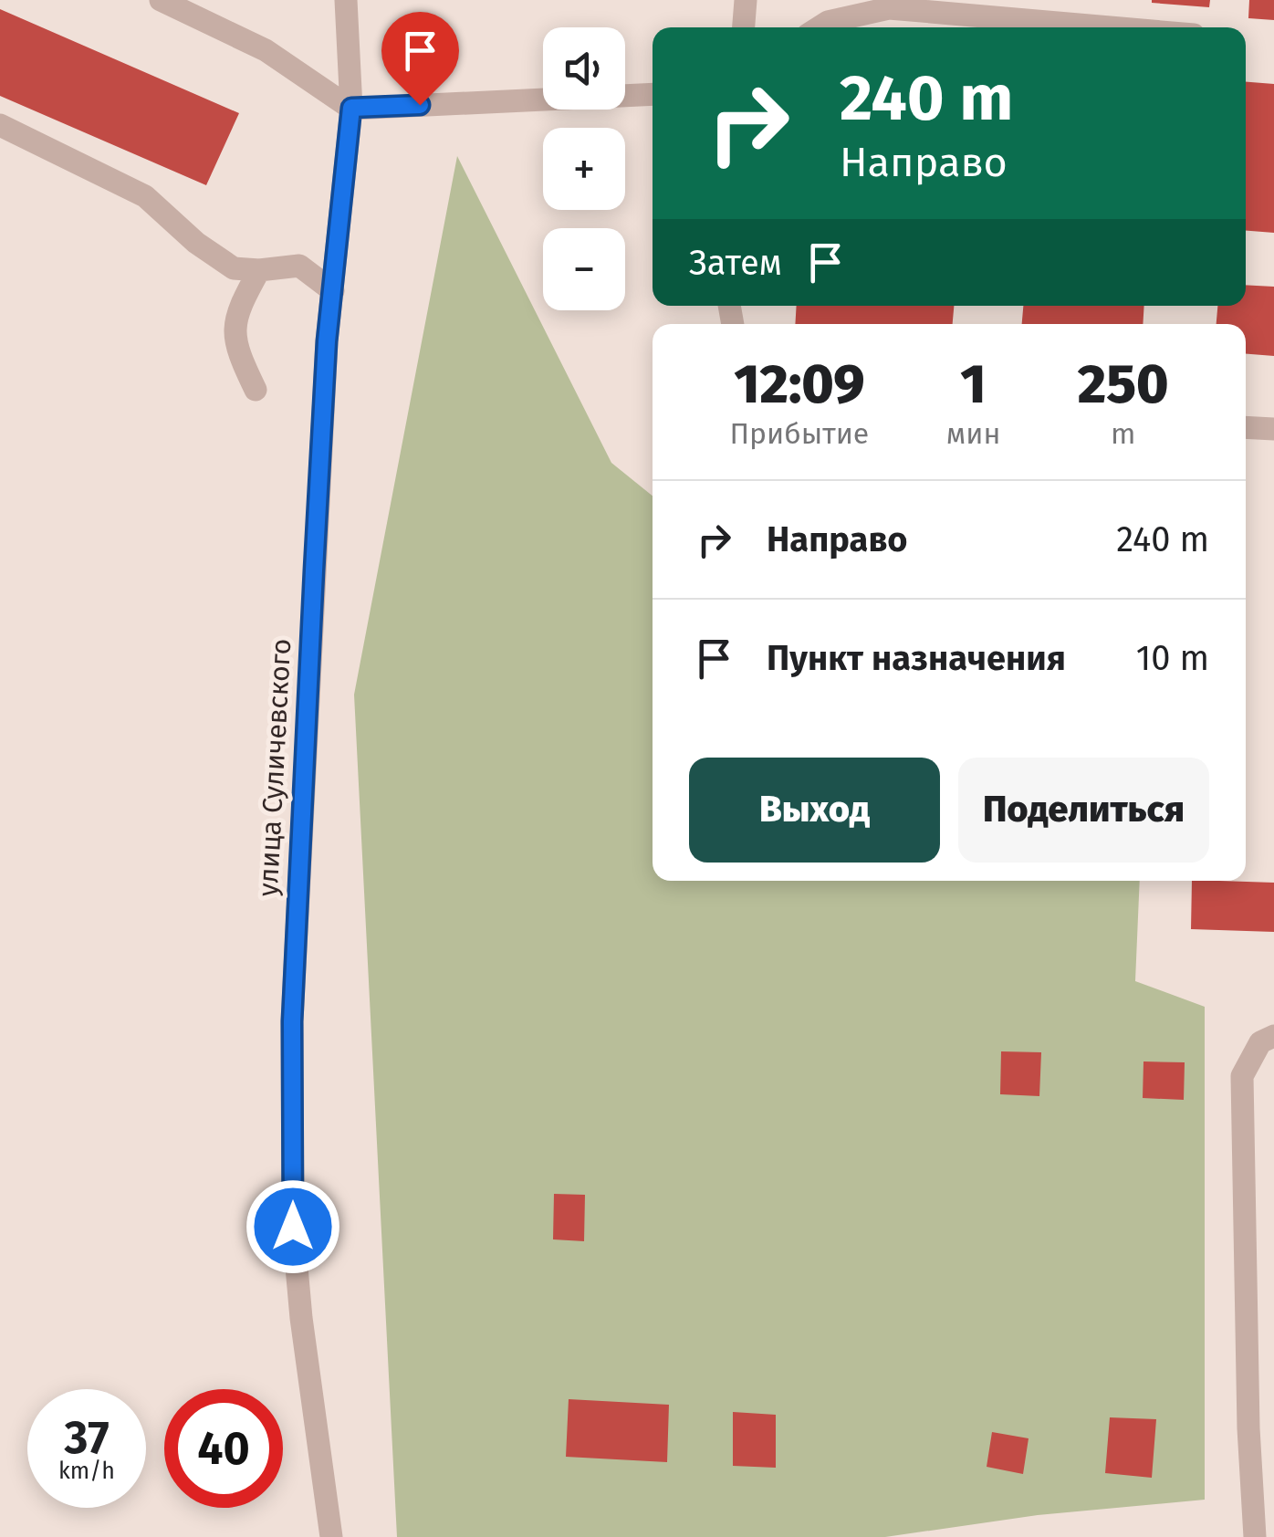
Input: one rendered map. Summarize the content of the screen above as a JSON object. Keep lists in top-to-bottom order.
{
  "streets": {
    "street": ["улица Суличевского"]
  },
  "page": {
    "map_buttons": ["+", "−"],
    "turn": ["240 m", "Направо"],
    "then": "Затем",
    "eta": [
      "12:09",
      "Прибытие",
      "1",
      "мин",
      "250",
      "m"
    ],
    "list": [
      {
        "name": "Направо",
        "value": "240 m"
      },
      {
        "name": "Пункт назначения",
        "value": "10 m"
      }
    ],
    "buttons": ["Выход", "Поделиться"],
    "speed": "37 km/h",
    "limit": "40"
  }
}
